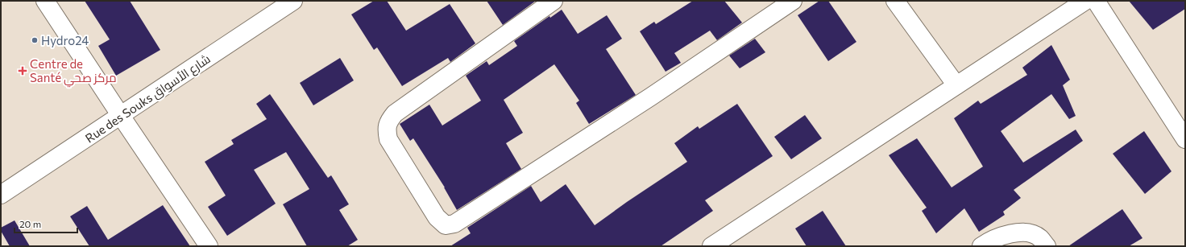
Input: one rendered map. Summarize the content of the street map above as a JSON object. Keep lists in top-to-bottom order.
{
  "streets": {
    "street": ["Rue des Souks شارع الأسواق"]
  },
  "places": {
    "other": ["Hydro24"],
    "health": ["Centre de Santé مركز صحي"]
  },
  "scale_bar": "20 m"
}
